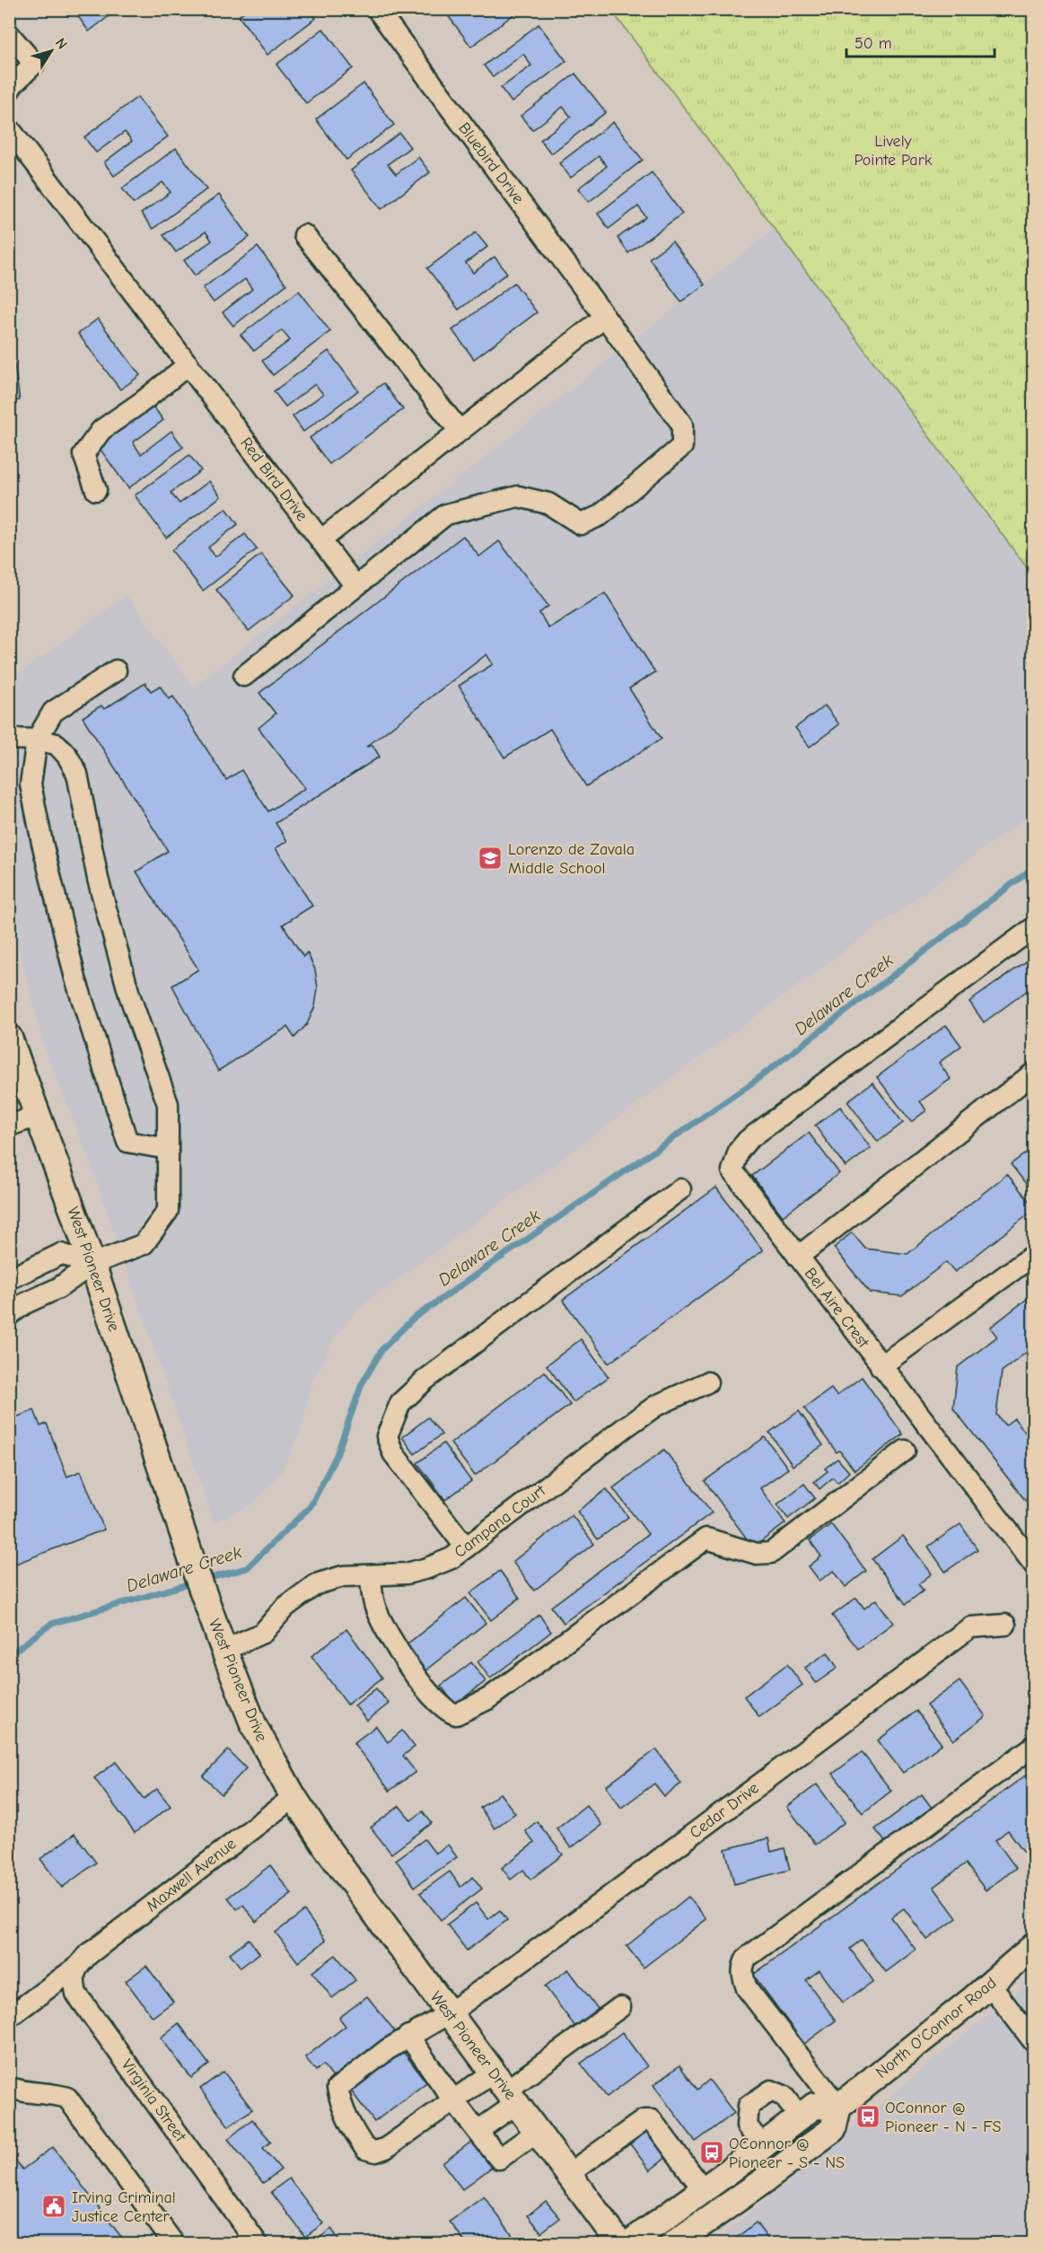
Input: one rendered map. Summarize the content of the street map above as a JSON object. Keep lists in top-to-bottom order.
{
  "streets": {
    "main road": ["West Pioneer Drive", "North O'Connor Road"],
    "street": [
      "Bluebird Drive",
      "Red Bird Drive",
      "Bel Aire Crest",
      "Campana Court",
      "Cedar Drive",
      "Maxwell Avenue",
      "Virginia Street"
    ]
  },
  "crossings": [
    ["Bluebird Drive", "Red Bird Drive"],
    ["West Pioneer Drive", "Campana Court"],
    ["West Pioneer Drive", "Cedar Drive"],
    ["West Pioneer Drive", "Maxwell Avenue"],
    ["Maxwell Avenue", "Virginia Street"]
  ],
  "water": ["Delaware Creek"],
  "parks": ["Lively Pointe Park"],
  "places": {
    "school or university": ["Lorenzo de Zavala Middle School"],
    "bus stop": ["OConnor @ Pioneer - N - FS", "OConnor @ Pioneer - S - NS"],
    "public building": ["Irving Criminal Justice Center"]
  },
  "scale_bar": "50 m",
  "north": "top right"
}
